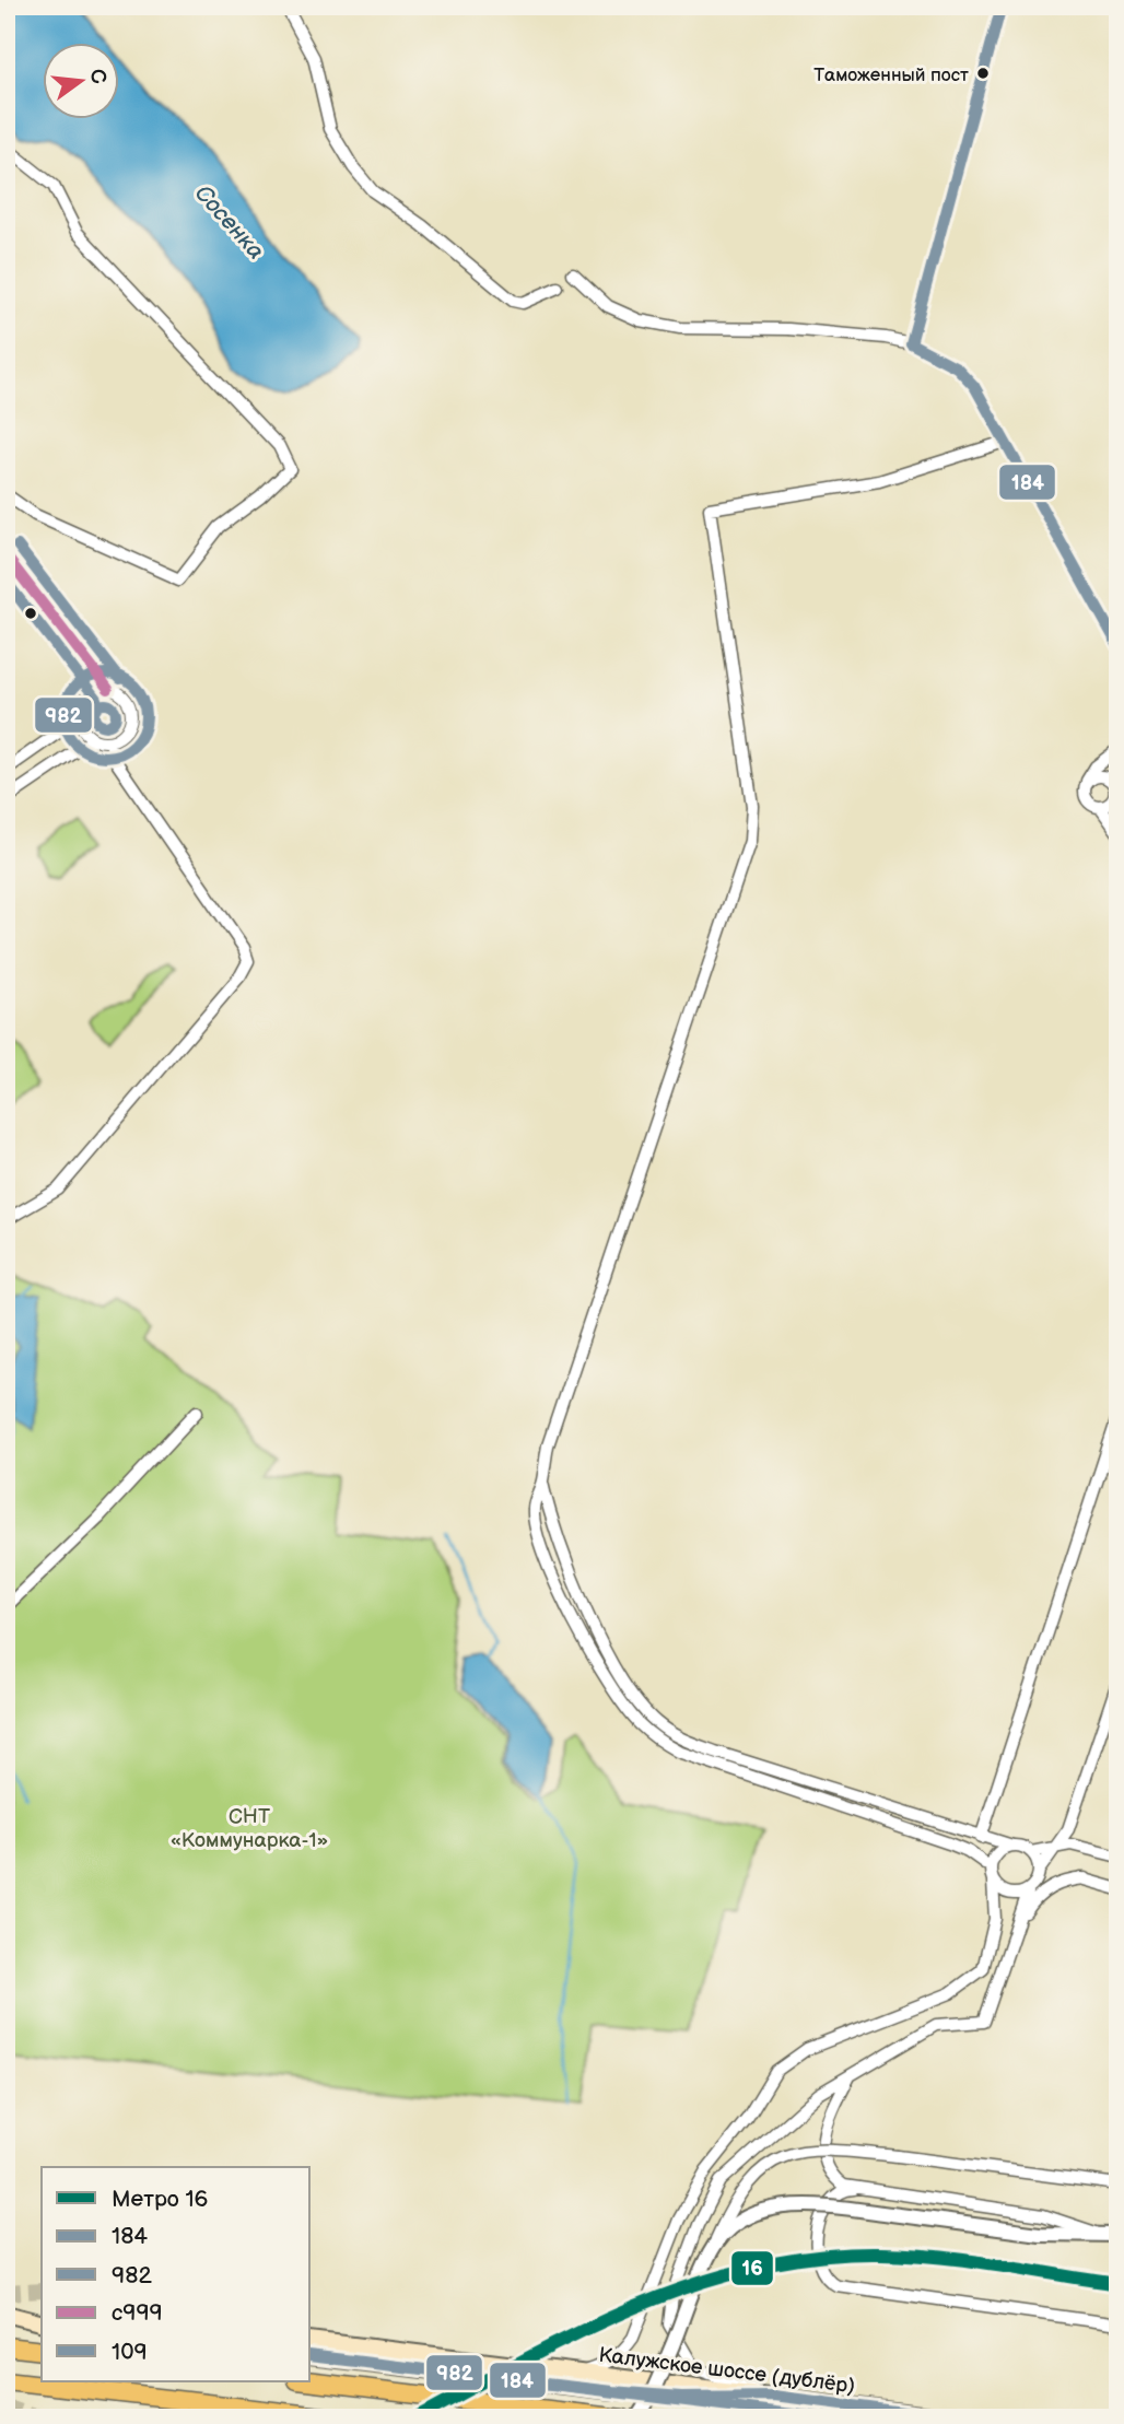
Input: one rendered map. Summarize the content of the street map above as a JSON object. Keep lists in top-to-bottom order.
{
  "streets": {
    "main road": ["Калужское шоссе (дублёр)"]
  },
  "water": ["Сосенка"],
  "parks": ["СНТ «Коммунарка-1»"],
  "places": ["Таможенный пост"],
  "lines": [
    "transit line 184",
    "transit line 109",
    "transit line с999",
    "transit line 982",
    "metro line 16"
  ],
  "legend": [
    "Метро 16",
    "184",
    "982",
    "с999",
    "109"
  ],
  "north": "right"
}
